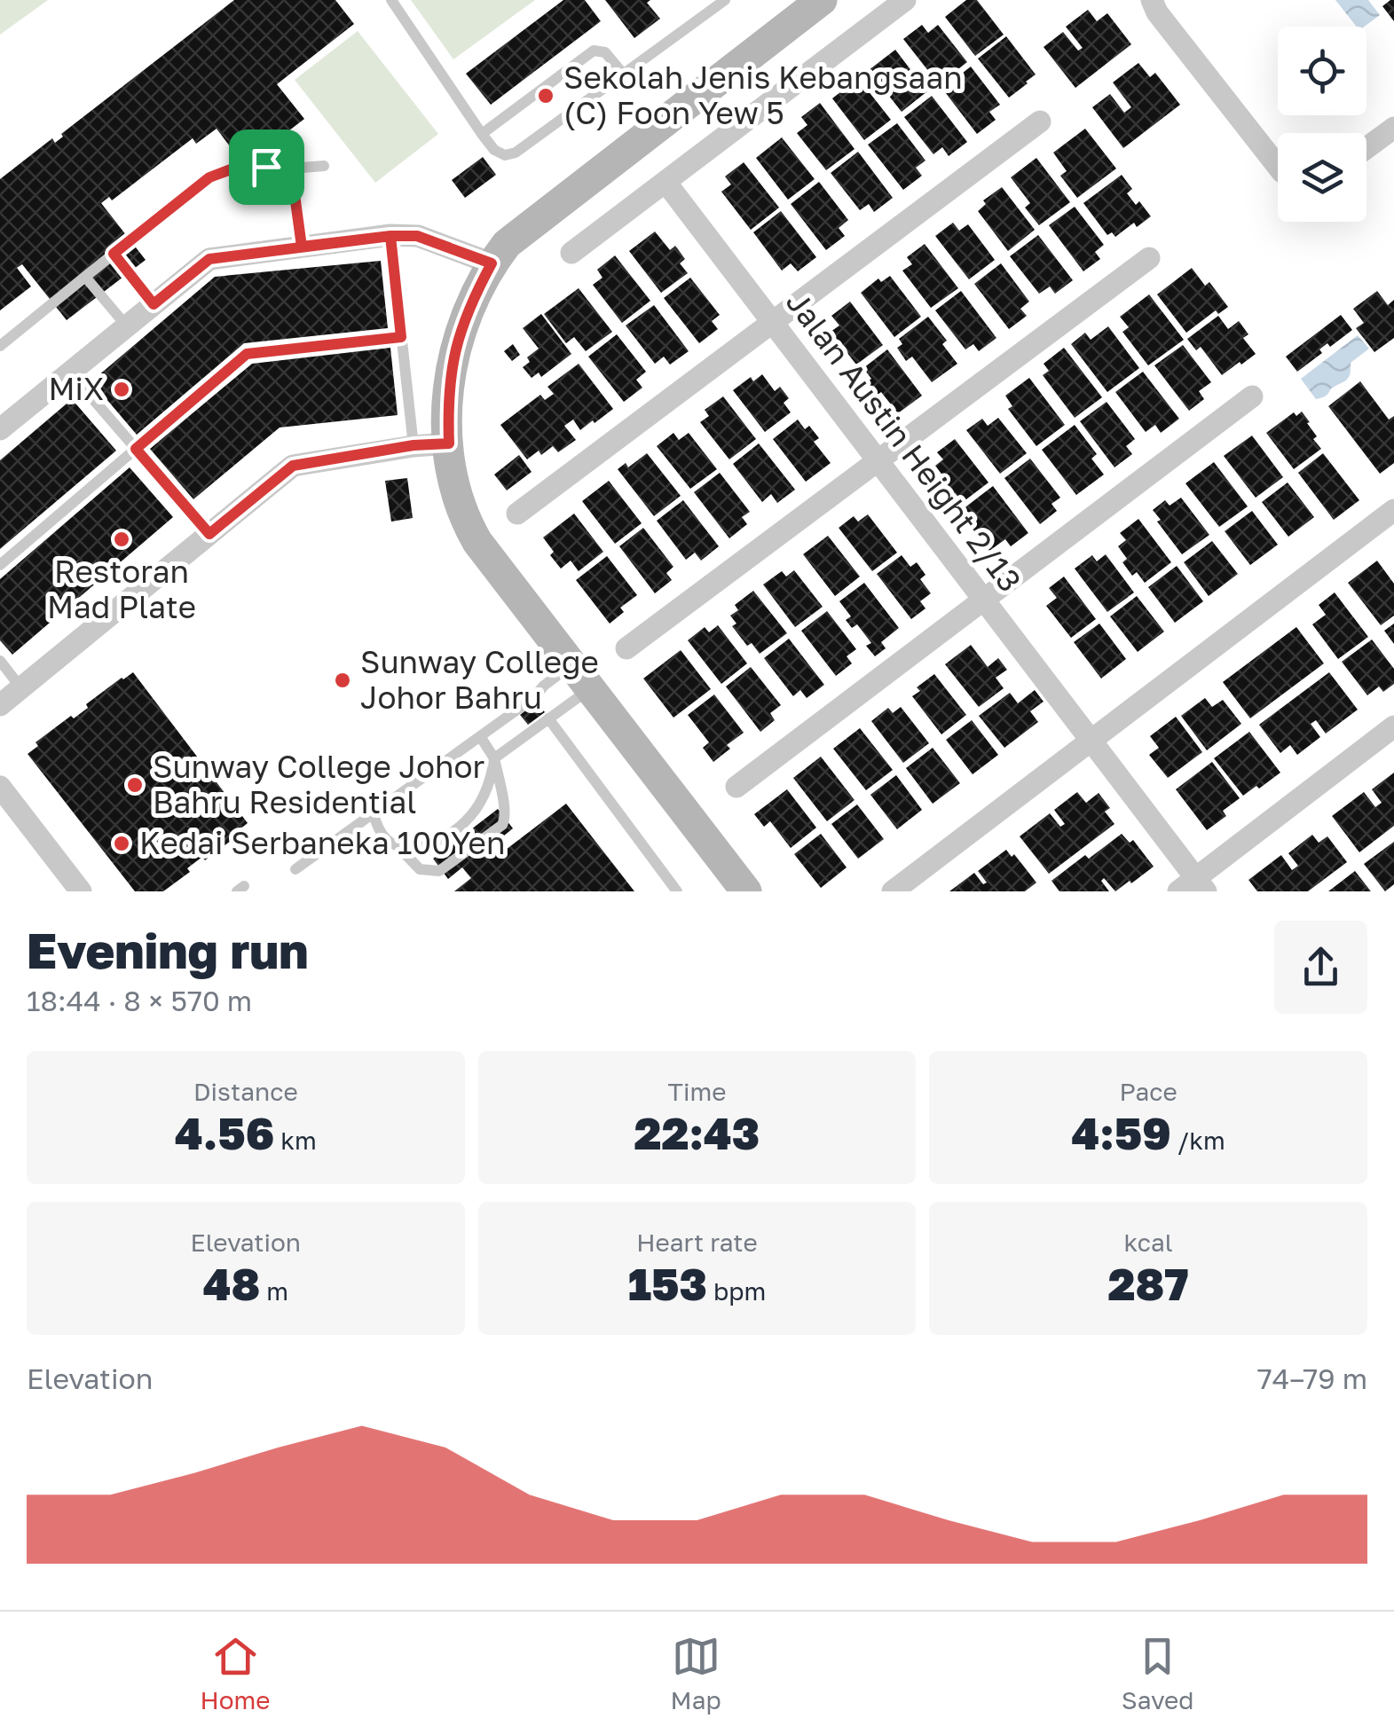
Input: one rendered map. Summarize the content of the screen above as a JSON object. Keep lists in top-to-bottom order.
{
  "streets": {
    "street": ["Jalan Austin Height 2/13"]
  },
  "places": [
    "Sekolah Jenis Kebangsaan (C) Foon Yew 5",
    "MiX",
    "Restoran Mad Plate",
    "Sunway College Johor Bahru",
    "Sunway College Johor Bahru Residential",
    "Kedai Serbaneka 100Yen"
  ],
  "page": {
    "heading": ["Evening run", "18:44 · 8 × 570 m"],
    "stats": [
      ["Distance", "4.56 km"],
      ["Time", "22:43"],
      ["Pace", "4:59 /km"],
      ["Elevation", "48 m"],
      ["Heart rate", "153 bpm"],
      ["kcal", "287"]
    ],
    "chart": ["Elevation", "74–79 m"],
    "tabs": ["Home", "Map", "Saved"]
  }
}
